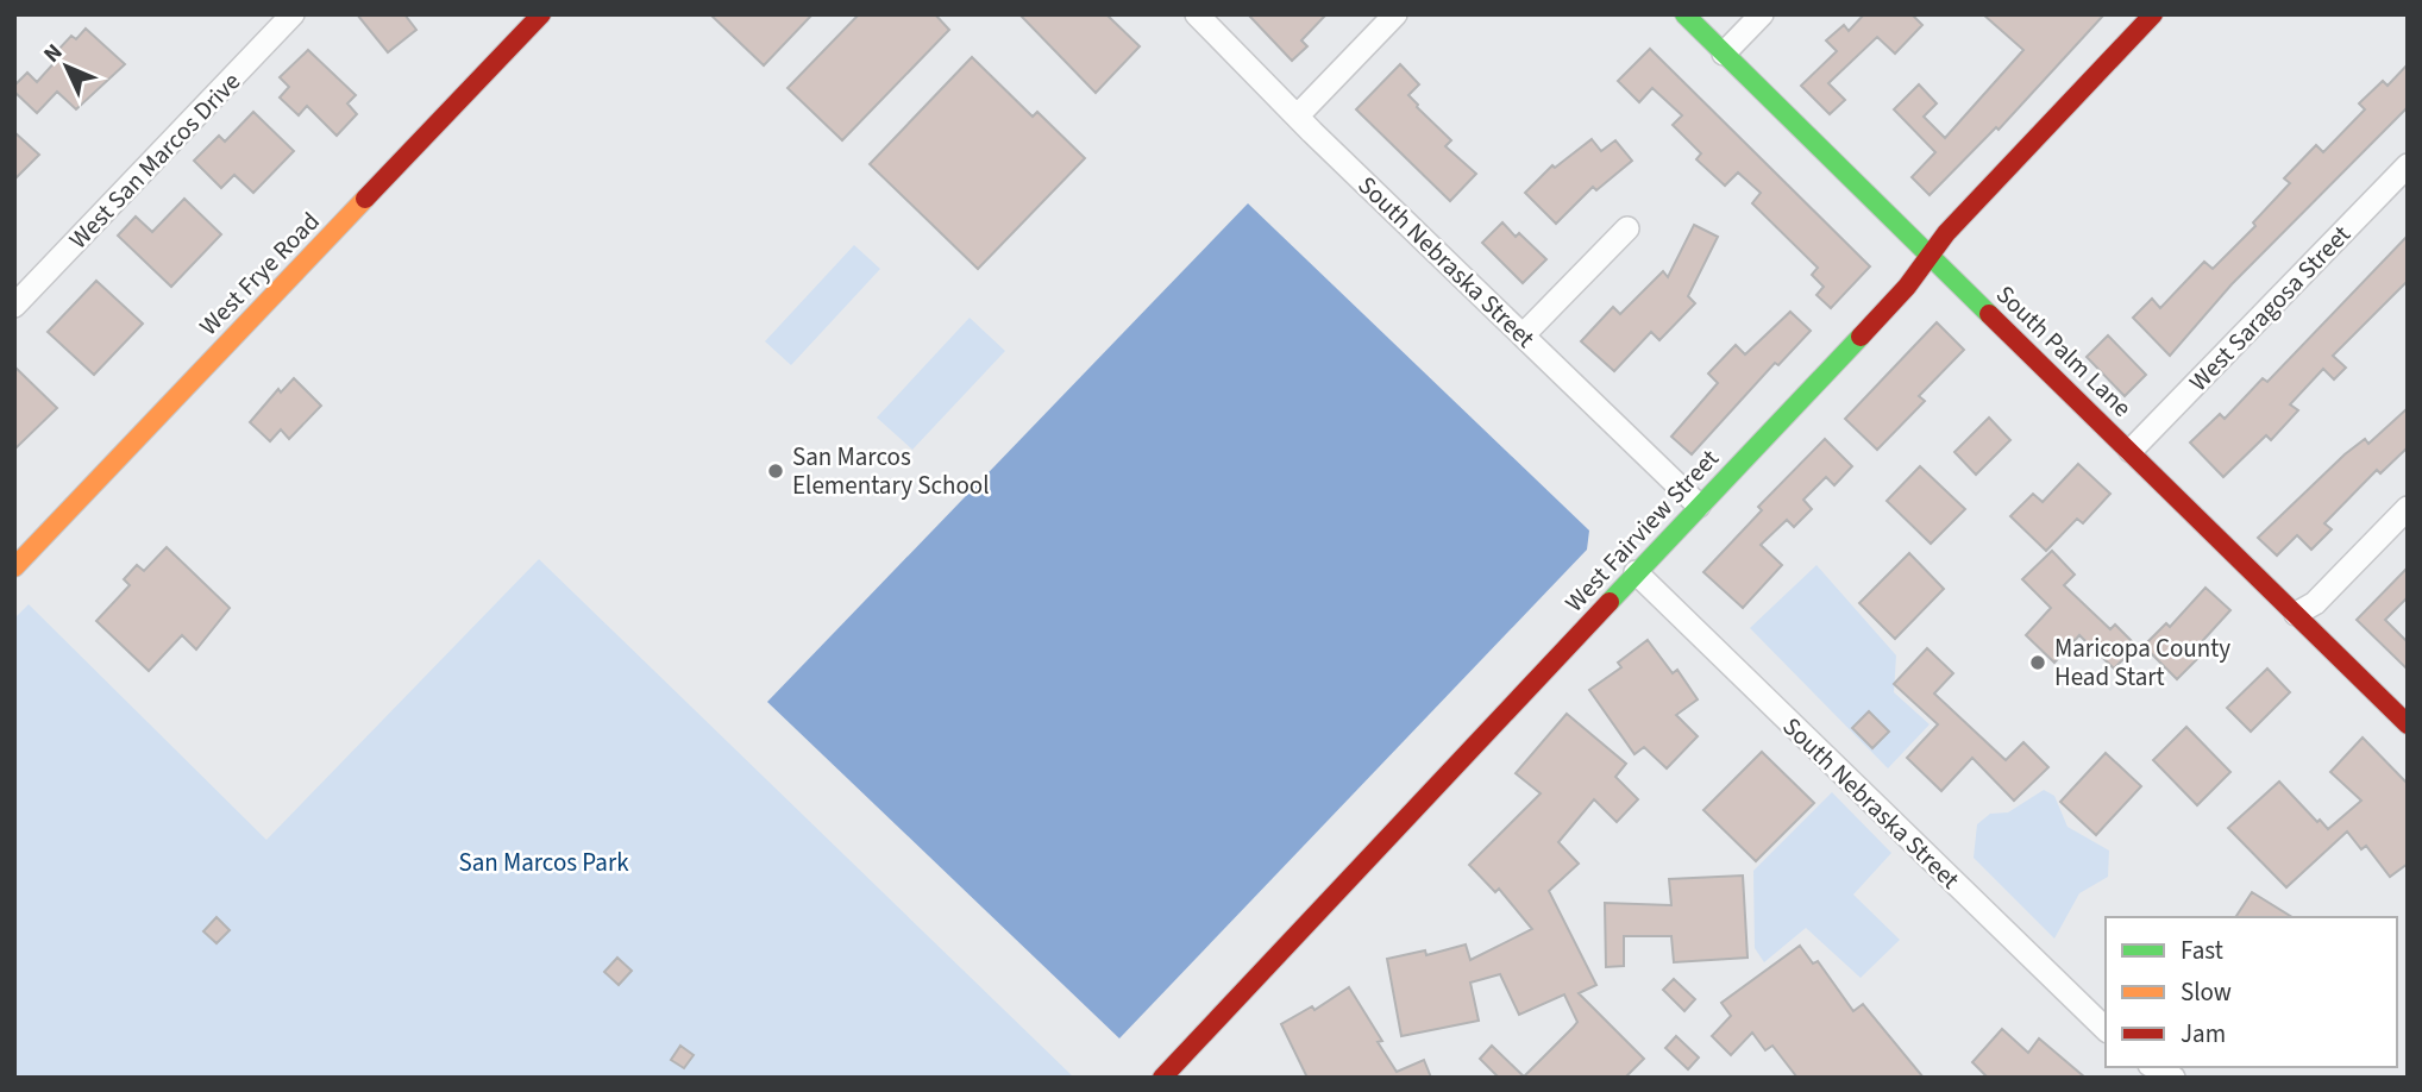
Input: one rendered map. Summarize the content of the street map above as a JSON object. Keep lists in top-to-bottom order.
{
  "streets": {
    "street": [
      "West San Marcos Drive",
      "South Nebraska Street",
      "West Frye Road",
      "West Saragosa Street",
      "South Palm Lane",
      "West Fairview Street"
    ]
  },
  "crossings": [
    ["South Nebraska Street", "West Fairview Street"],
    ["West Saragosa Street", "South Palm Lane"],
    ["South Palm Lane", "West Fairview Street"]
  ],
  "parks": ["San Marcos Park"],
  "places": ["San Marcos Elementary School", "Maricopa County Head Start"],
  "legend": ["Fast", "Slow", "Jam"],
  "north": "top left"
}
